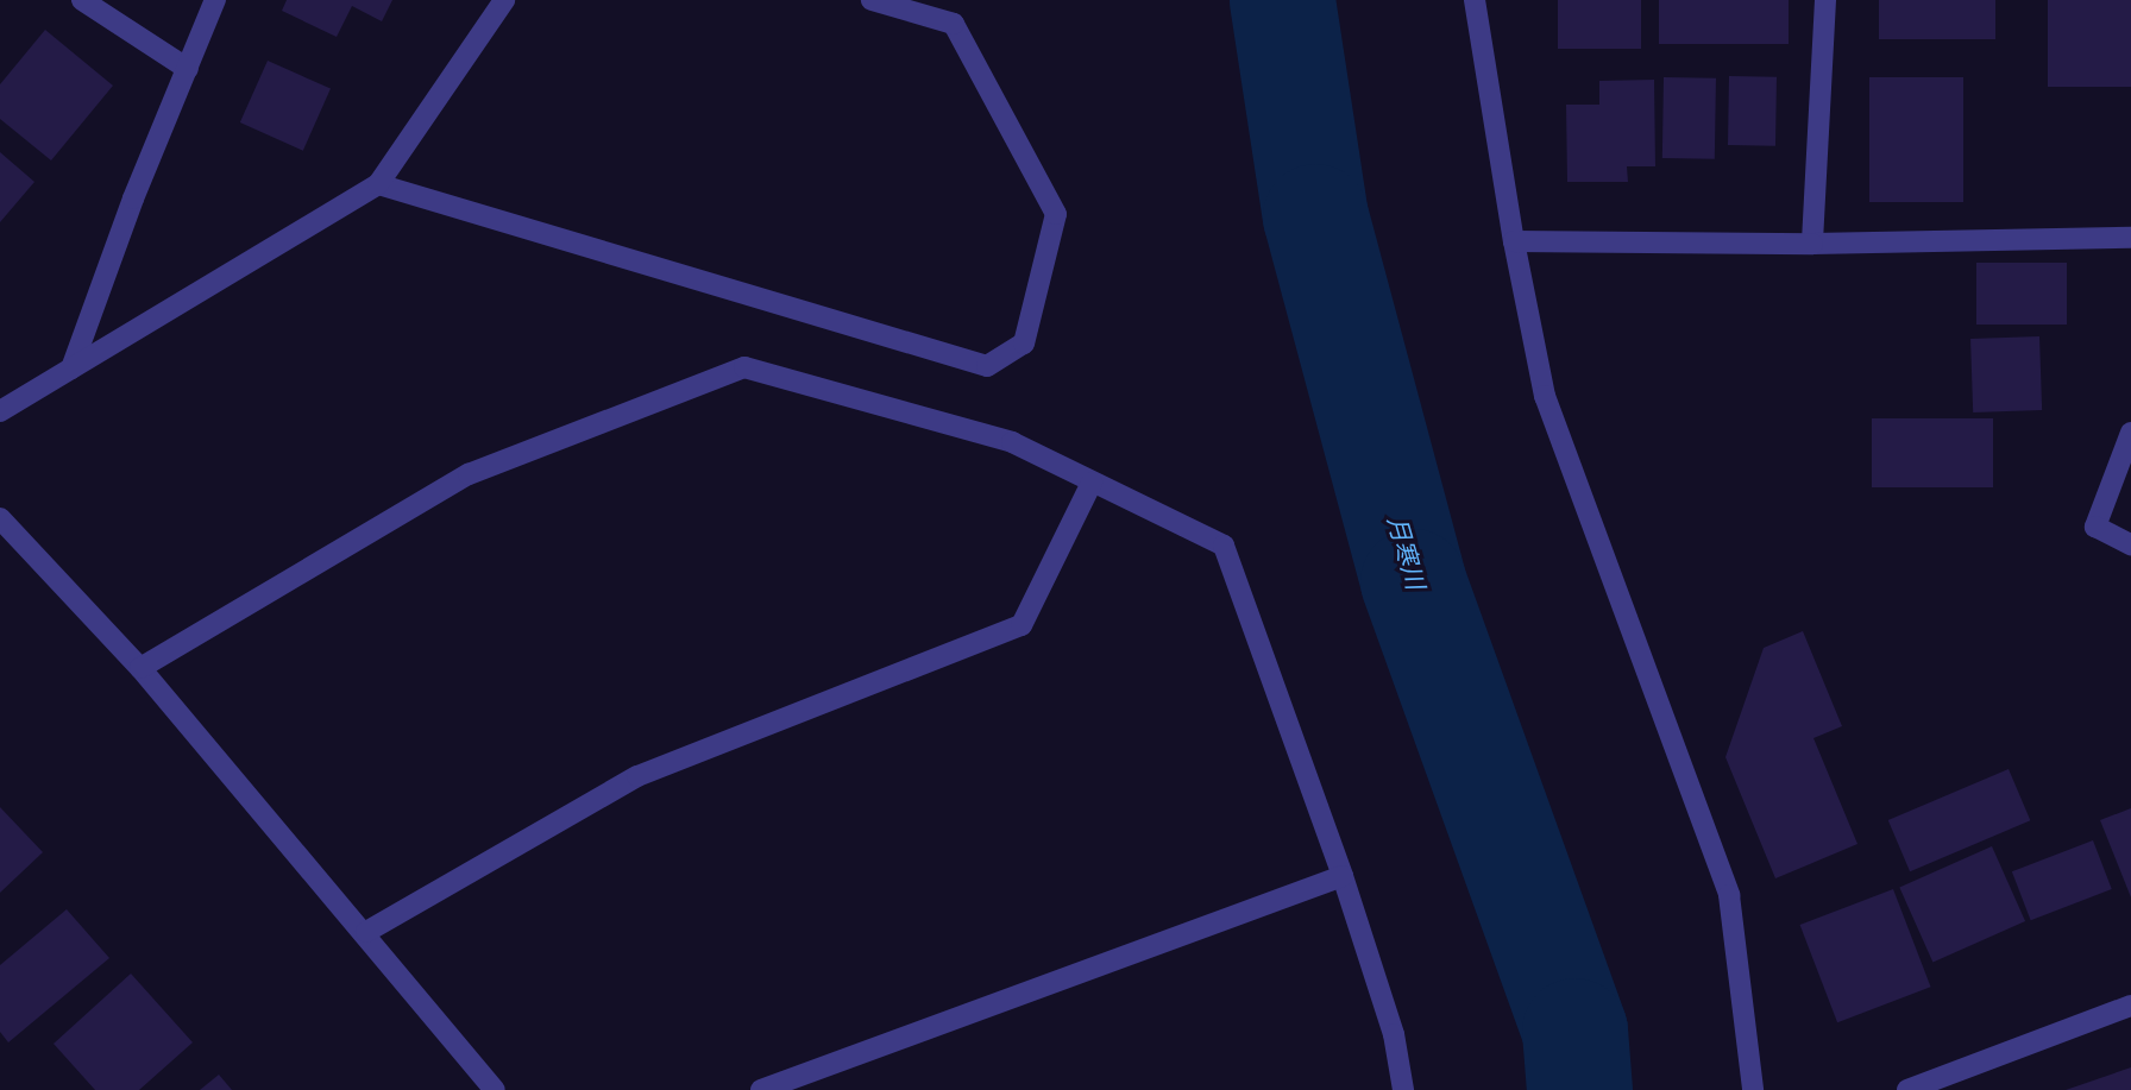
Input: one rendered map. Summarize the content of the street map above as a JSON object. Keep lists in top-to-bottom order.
{
  "water": ["月寒川"]
}
